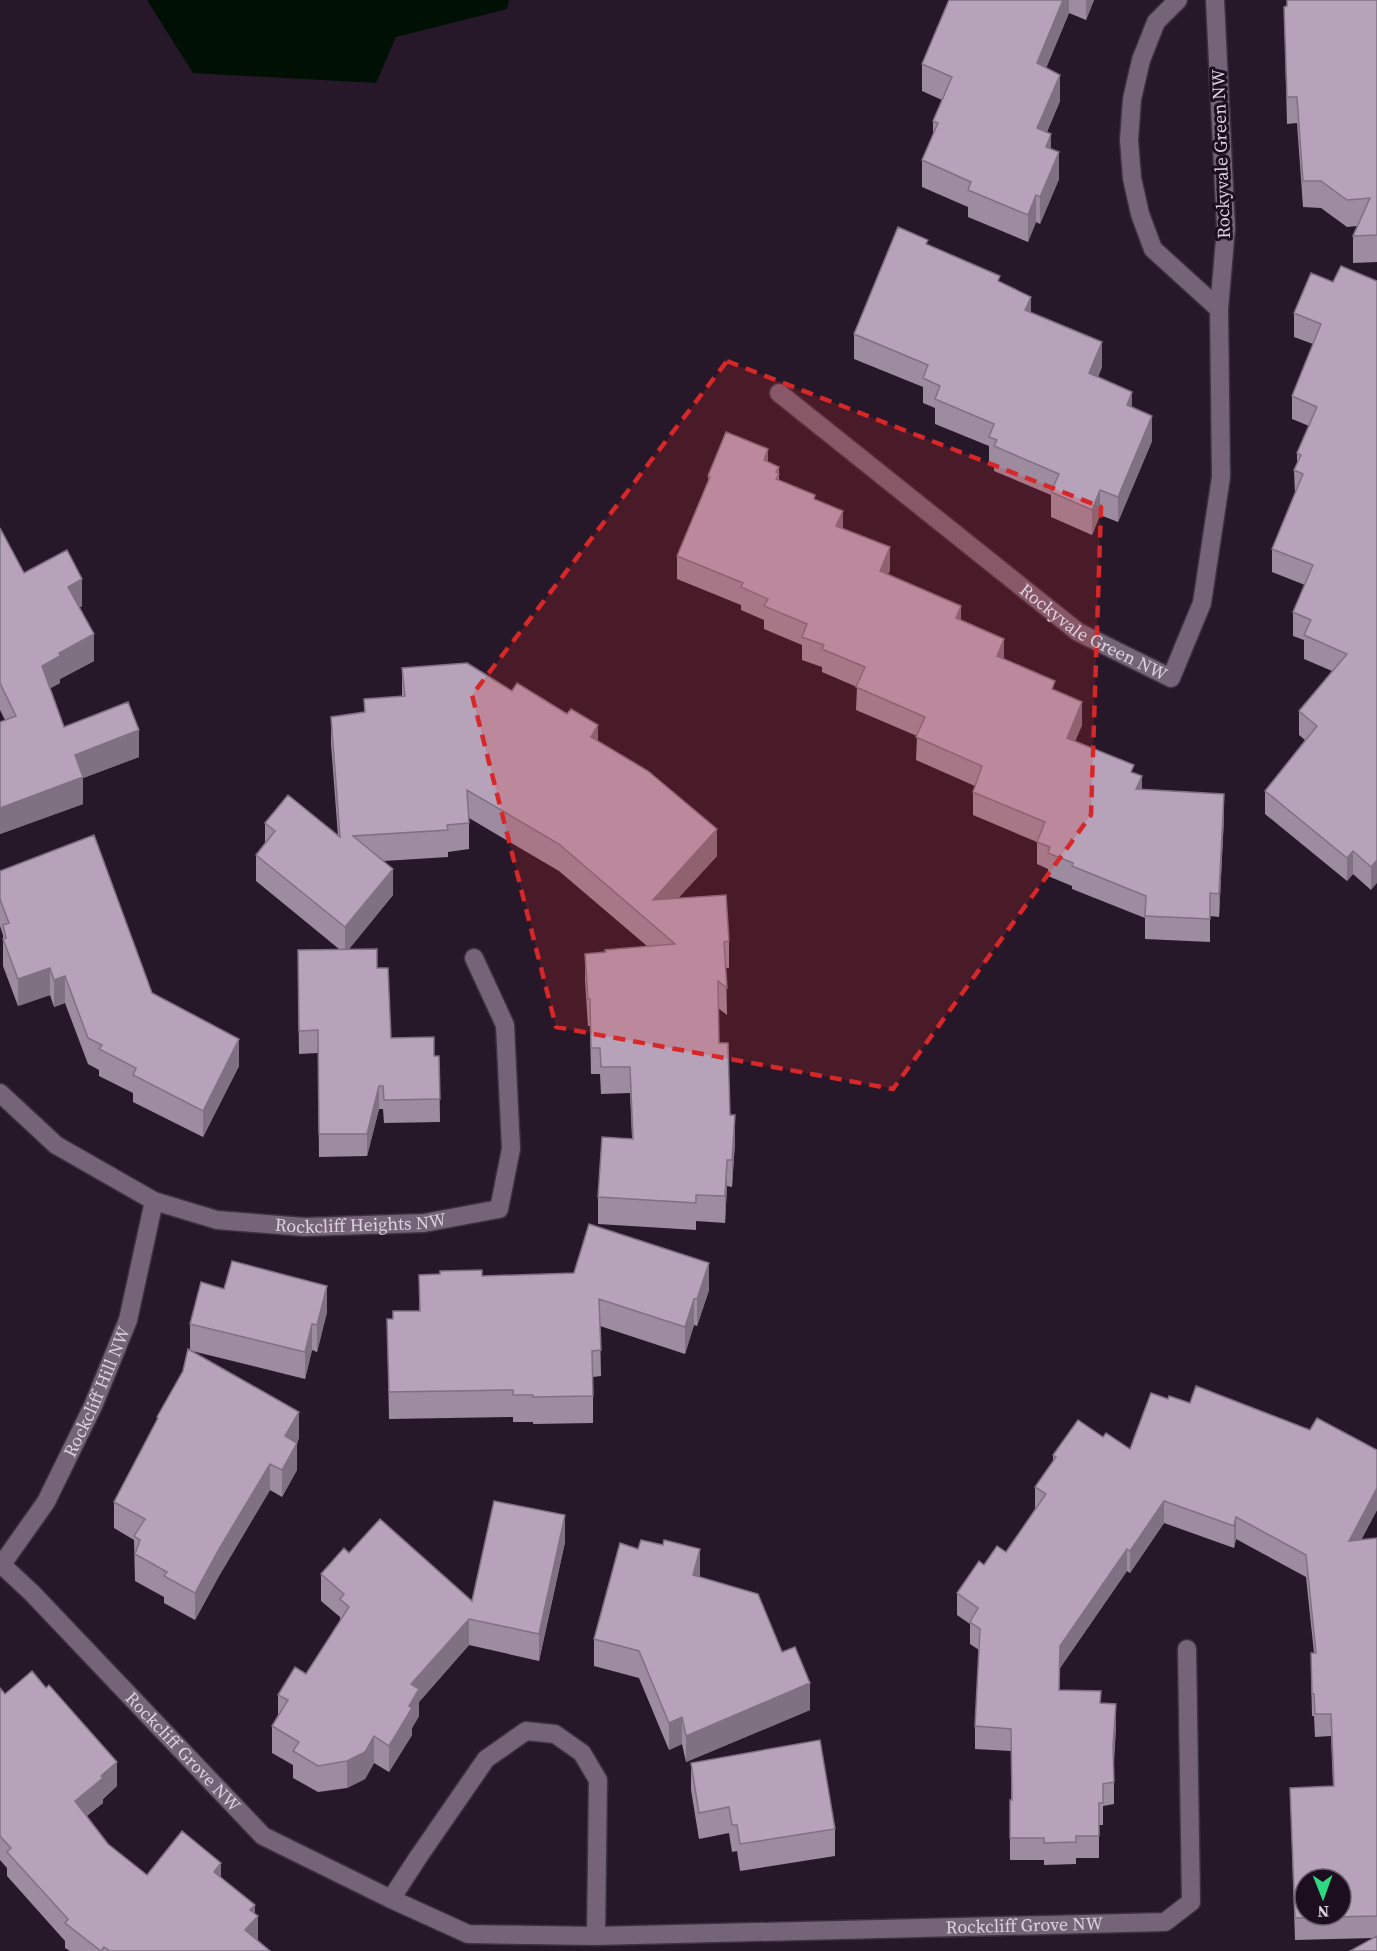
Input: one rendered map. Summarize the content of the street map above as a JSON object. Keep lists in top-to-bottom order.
{
  "streets": {
    "street": [
      "Rockyvale Green NW",
      "Rockcliff Heights NW",
      "Rockcliff Hill NW",
      "Rockcliff Grove NW"
    ]
  },
  "crossings": [
    ["Rockcliff Heights NW", "Rockcliff Hill NW"],
    ["Rockcliff Hill NW", "Rockcliff Grove NW"]
  ],
  "north": "bottom"
}
